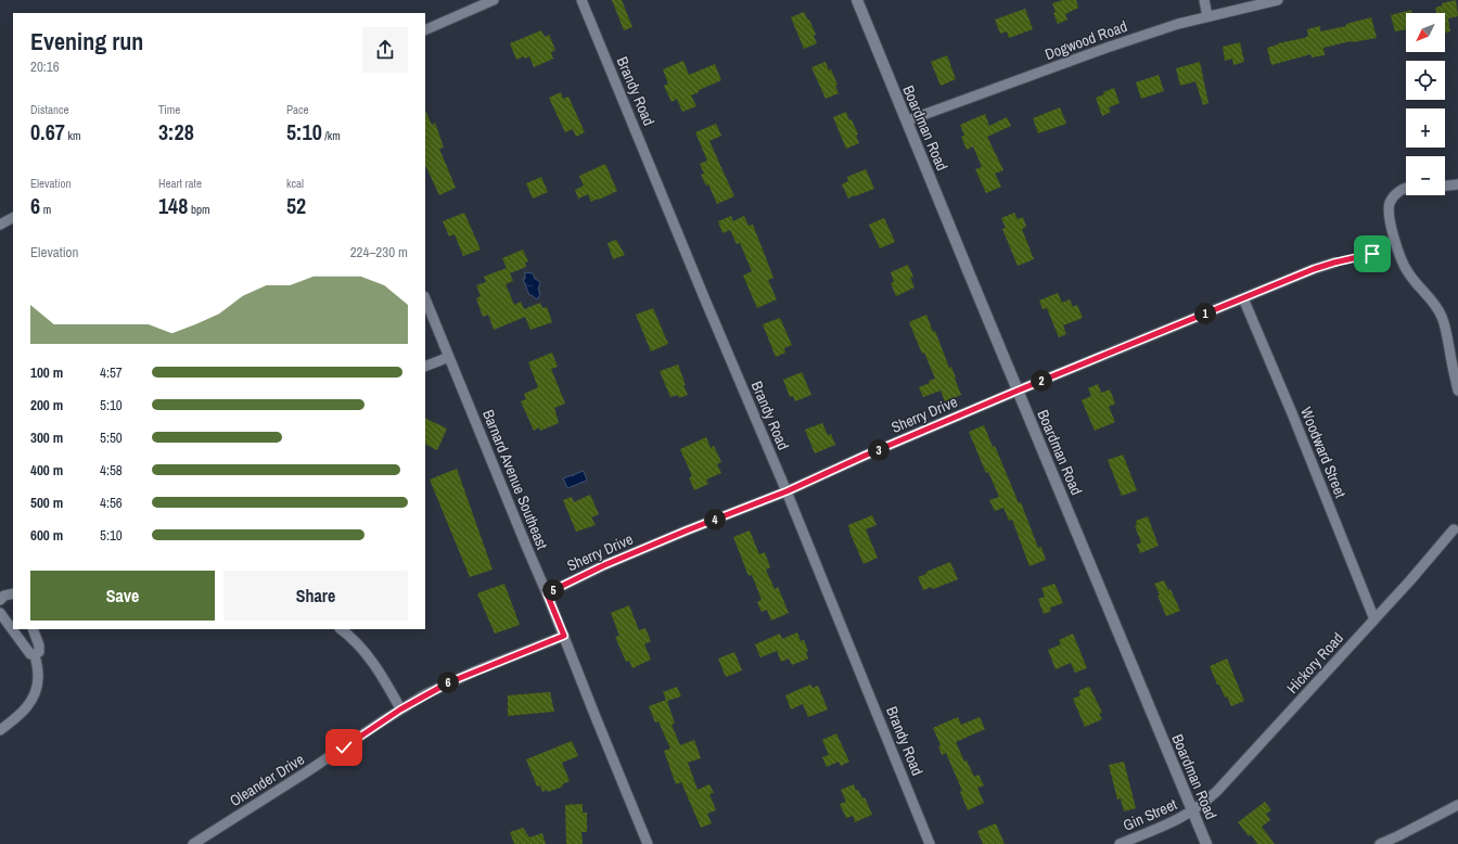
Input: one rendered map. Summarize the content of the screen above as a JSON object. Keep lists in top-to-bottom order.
{
  "streets": {
    "street": [
      "Dogwood Road",
      "Brandy Road",
      "Boardman Road",
      "Sherry Drive",
      "Woodward Street",
      "Barnard Avenue Southeast",
      "Hickory Road",
      "Oleander Drive",
      "Gin Street"
    ]
  },
  "crossings": [
    ["Dogwood Road", "Boardman Road"],
    ["Brandy Road", "Sherry Drive"],
    ["Boardman Road", "Sherry Drive"],
    ["Boardman Road", "Hickory Road"],
    ["Boardman Road", "Gin Street"],
    ["Sherry Drive", "Woodward Street"],
    ["Sherry Drive", "Barnard Avenue Southeast"],
    ["Woodward Street", "Hickory Road"],
    ["Barnard Avenue Southeast", "Oleander Drive"],
    ["Hickory Road", "Gin Street"]
  ],
  "north": "bottom left",
  "page": {
    "map_buttons": ["+", "−"],
    "heading": ["Evening run", "20:16"],
    "stats": [
      ["Distance", "0.67 km"],
      ["Time", "3:28"],
      ["Pace", "5:10 /km"],
      ["Elevation", "6 m"],
      ["Heart rate", "148 bpm"],
      ["kcal", "52"]
    ],
    "chart": ["Elevation", "224–230 m"],
    "pins": [
      "1",
      "2",
      "3",
      "4",
      "5",
      "6"
    ],
    "list": [
      {
        "name": "100 m",
        "note": "4:57"
      },
      {
        "name": "200 m",
        "note": "5:10"
      },
      {
        "name": "300 m",
        "note": "5:50"
      },
      {
        "name": "400 m",
        "note": "4:58"
      },
      {
        "name": "500 m",
        "note": "4:56"
      },
      {
        "name": "600 m",
        "note": "5:10"
      }
    ],
    "buttons": ["Save", "Share"]
  }
}
